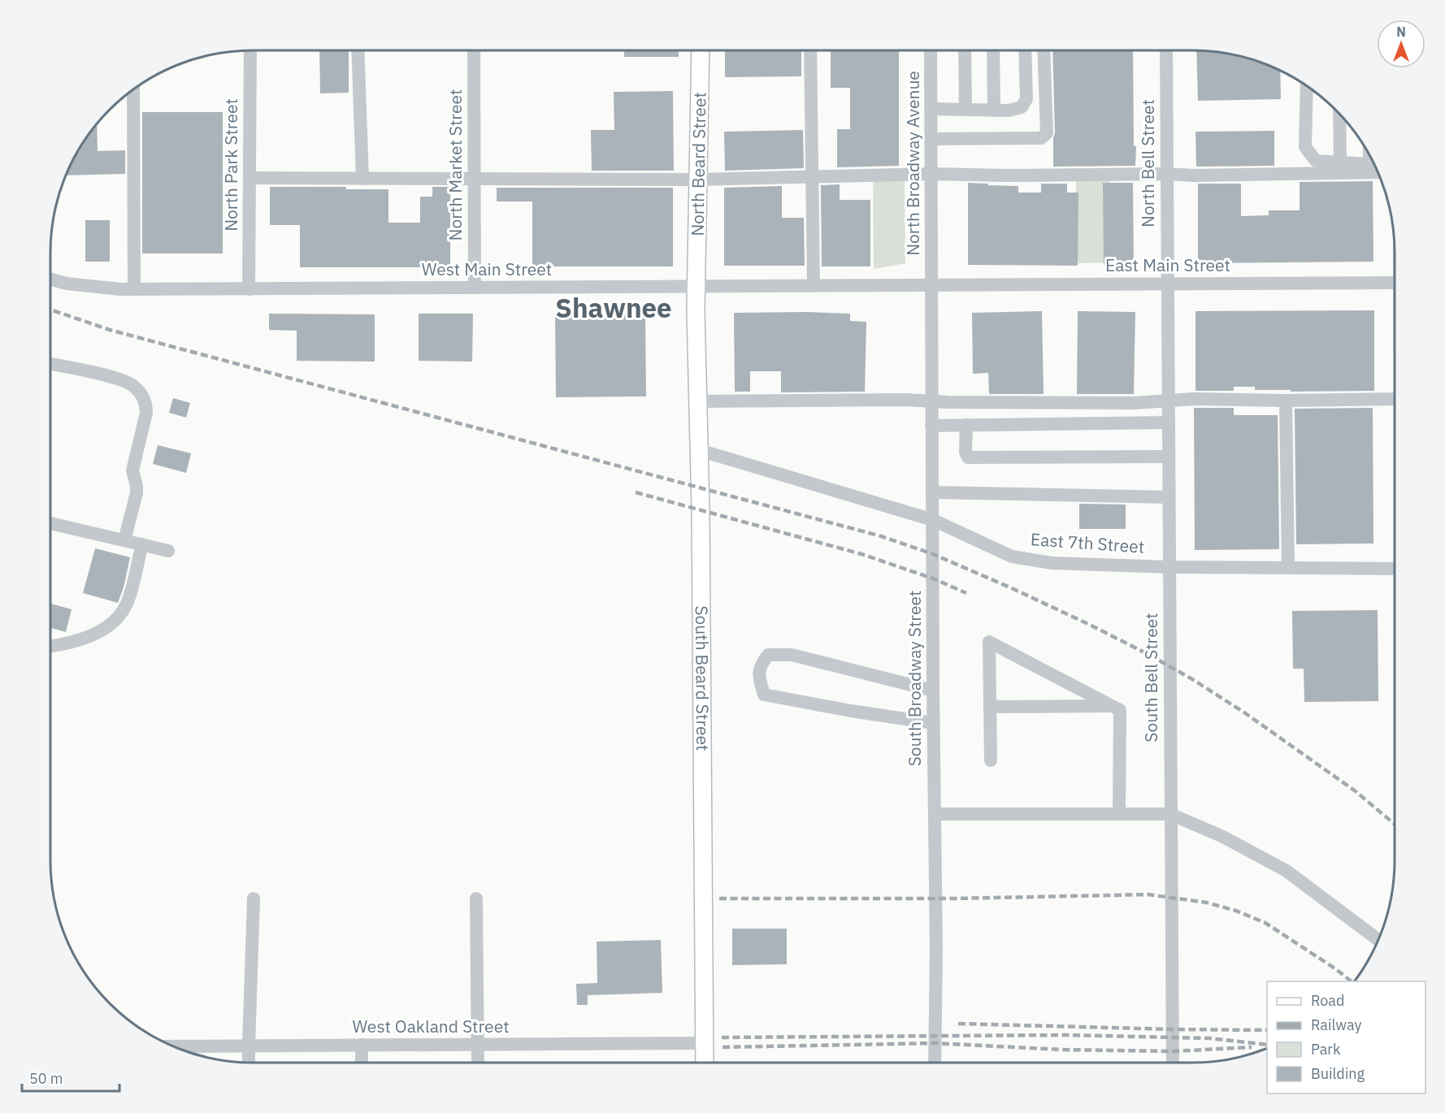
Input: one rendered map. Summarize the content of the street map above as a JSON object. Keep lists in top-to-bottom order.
{
  "streets": {
    "main road": ["North Beard Street", "South Beard Street"],
    "street": [
      "North Broadway Avenue",
      "North Bell Street",
      "North Park Street",
      "North Market Street",
      "East Main Street",
      "West Main Street",
      "East 7th Street",
      "South Bell Street",
      "South Broadway Street",
      "West Oakland Street"
    ]
  },
  "crossings": [
    ["North Broadway Avenue", "East Main Street"],
    ["North Broadway Avenue", "West Main Street"],
    ["North Broadway Avenue", "South Broadway Street"],
    ["North Bell Street", "East Main Street"],
    ["North Bell Street", "South Bell Street"],
    ["North Beard Street", "West Main Street"],
    ["North Beard Street", "South Beard Street"],
    ["North Park Street", "West Main Street"],
    ["North Market Street", "West Main Street"],
    ["East Main Street", "West Main Street"],
    ["East Main Street", "South Bell Street"],
    ["East Main Street", "South Broadway Street"],
    ["West Main Street", "South Broadway Street"],
    ["West Main Street", "South Beard Street"],
    ["East 7th Street", "South Bell Street"],
    ["East 7th Street", "South Broadway Street"],
    ["East 7th Street", "South Beard Street"],
    ["South Beard Street", "West Oakland Street"]
  ],
  "districts": ["Shawnee"],
  "legend": [
    "Road",
    "Railway",
    "Park",
    "Building"
  ],
  "scale_bar": "50 m",
  "north": "top"
}
